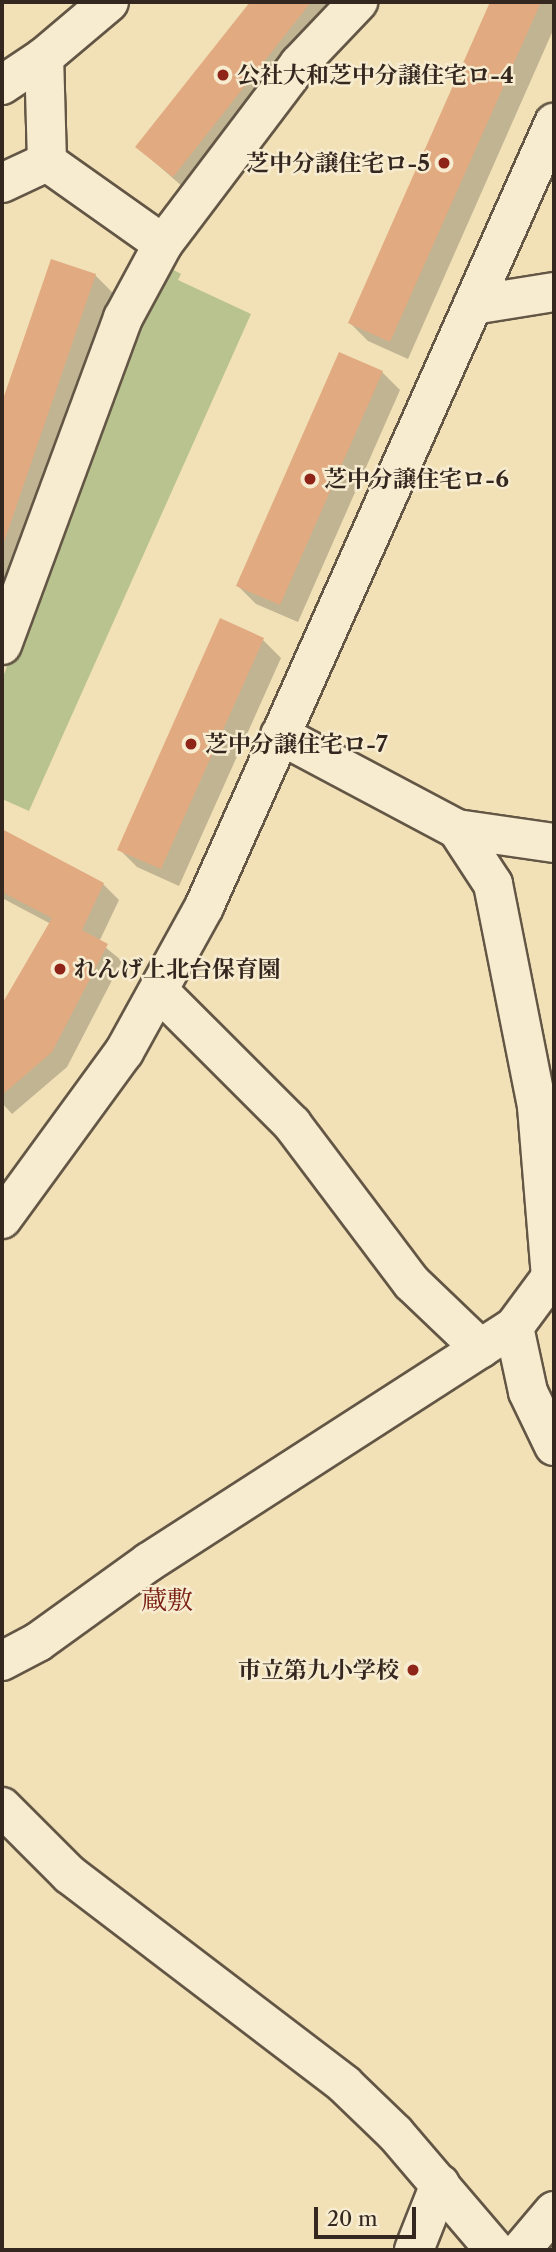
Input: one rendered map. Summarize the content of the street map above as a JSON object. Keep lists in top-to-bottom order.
{
  "districts": ["蔵敷"],
  "places": [
    "公社大和芝中分譲住宅ロ-4",
    "芝中分譲住宅ロ-5",
    "芝中分譲住宅ロ-6",
    "芝中分譲住宅ロ-7",
    "れんげ上北台保育園",
    "市立第九小学校"
  ],
  "scale_bar": "20 m"
}
